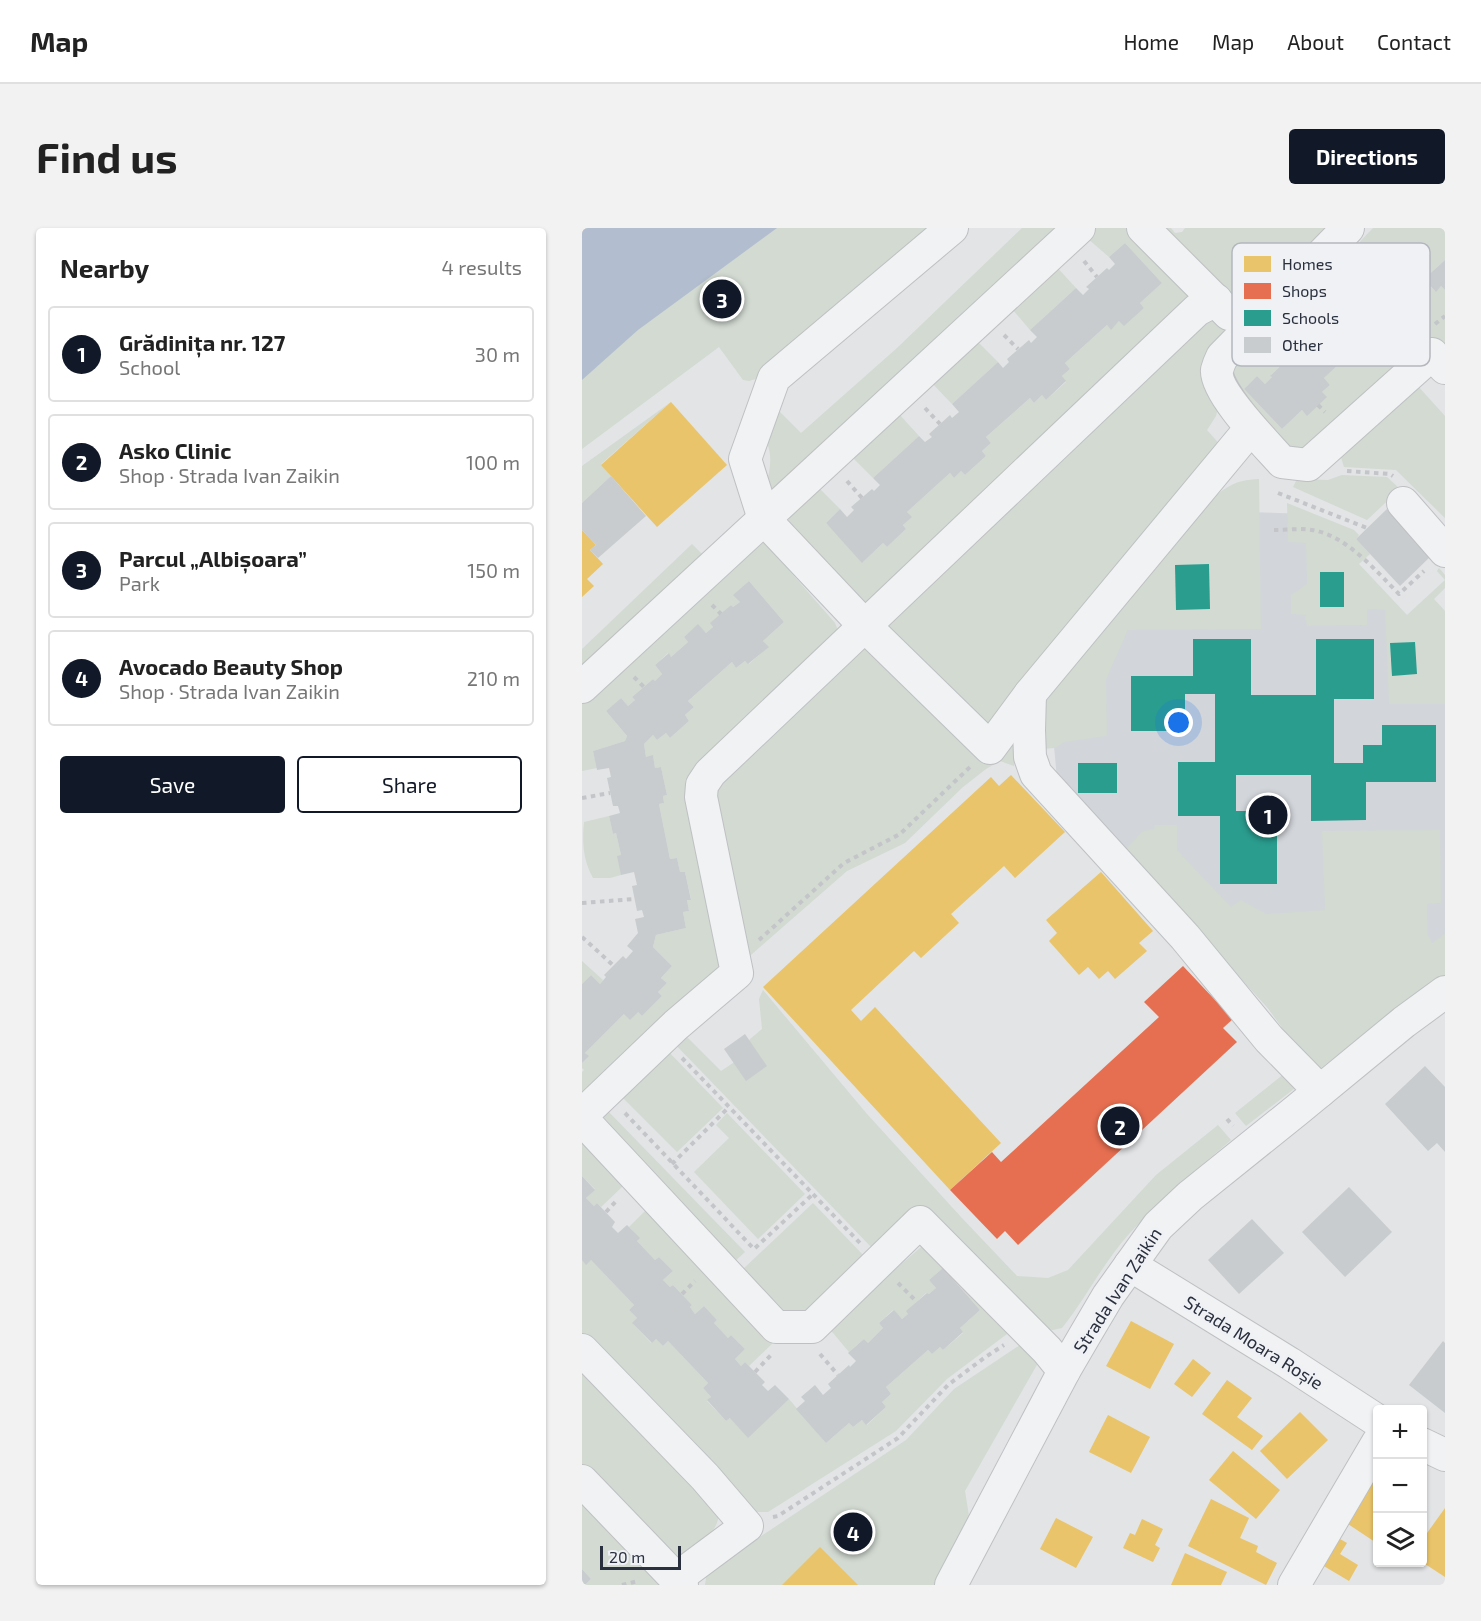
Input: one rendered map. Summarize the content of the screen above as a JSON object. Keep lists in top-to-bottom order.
{
  "streets": {
    "street": ["Strada Ivan Zaikin", "Strada Moara Roșie"]
  },
  "crossings": [
    ["Strada Ivan Zaikin", "Strada Moara Roșie"]
  ],
  "legend": [
    "Homes",
    "Shops",
    "Schools",
    "Other"
  ],
  "scale_bar": "20 m",
  "page": {
    "header": "Map",
    "nav": [
      "Home",
      "Map",
      "About",
      "Contact"
    ],
    "buttons": [
      "Directions",
      ["Save", "Share"]
    ],
    "title": "Find us",
    "heading": ["Nearby", "4 results"],
    "pins": [
      "3",
      "1",
      "2",
      "4"
    ],
    "list": [
      {
        "mark": "1",
        "name": "Grădinița nr. 127",
        "note": "School",
        "value": "30 m"
      },
      {
        "mark": "2",
        "name": "Asko Clinic",
        "note": "Shop · Strada Ivan Zaikin",
        "value": "100 m"
      },
      {
        "mark": "3",
        "name": "Parcul „Albișoara”",
        "note": "Park",
        "value": "150 m"
      },
      {
        "mark": "4",
        "name": "Avocado Beauty Shop",
        "note": "Shop · Strada Ivan Zaikin",
        "value": "210 m"
      }
    ],
    "map_buttons": ["+", "−"],
    "scale": "20 m"
  }
}
